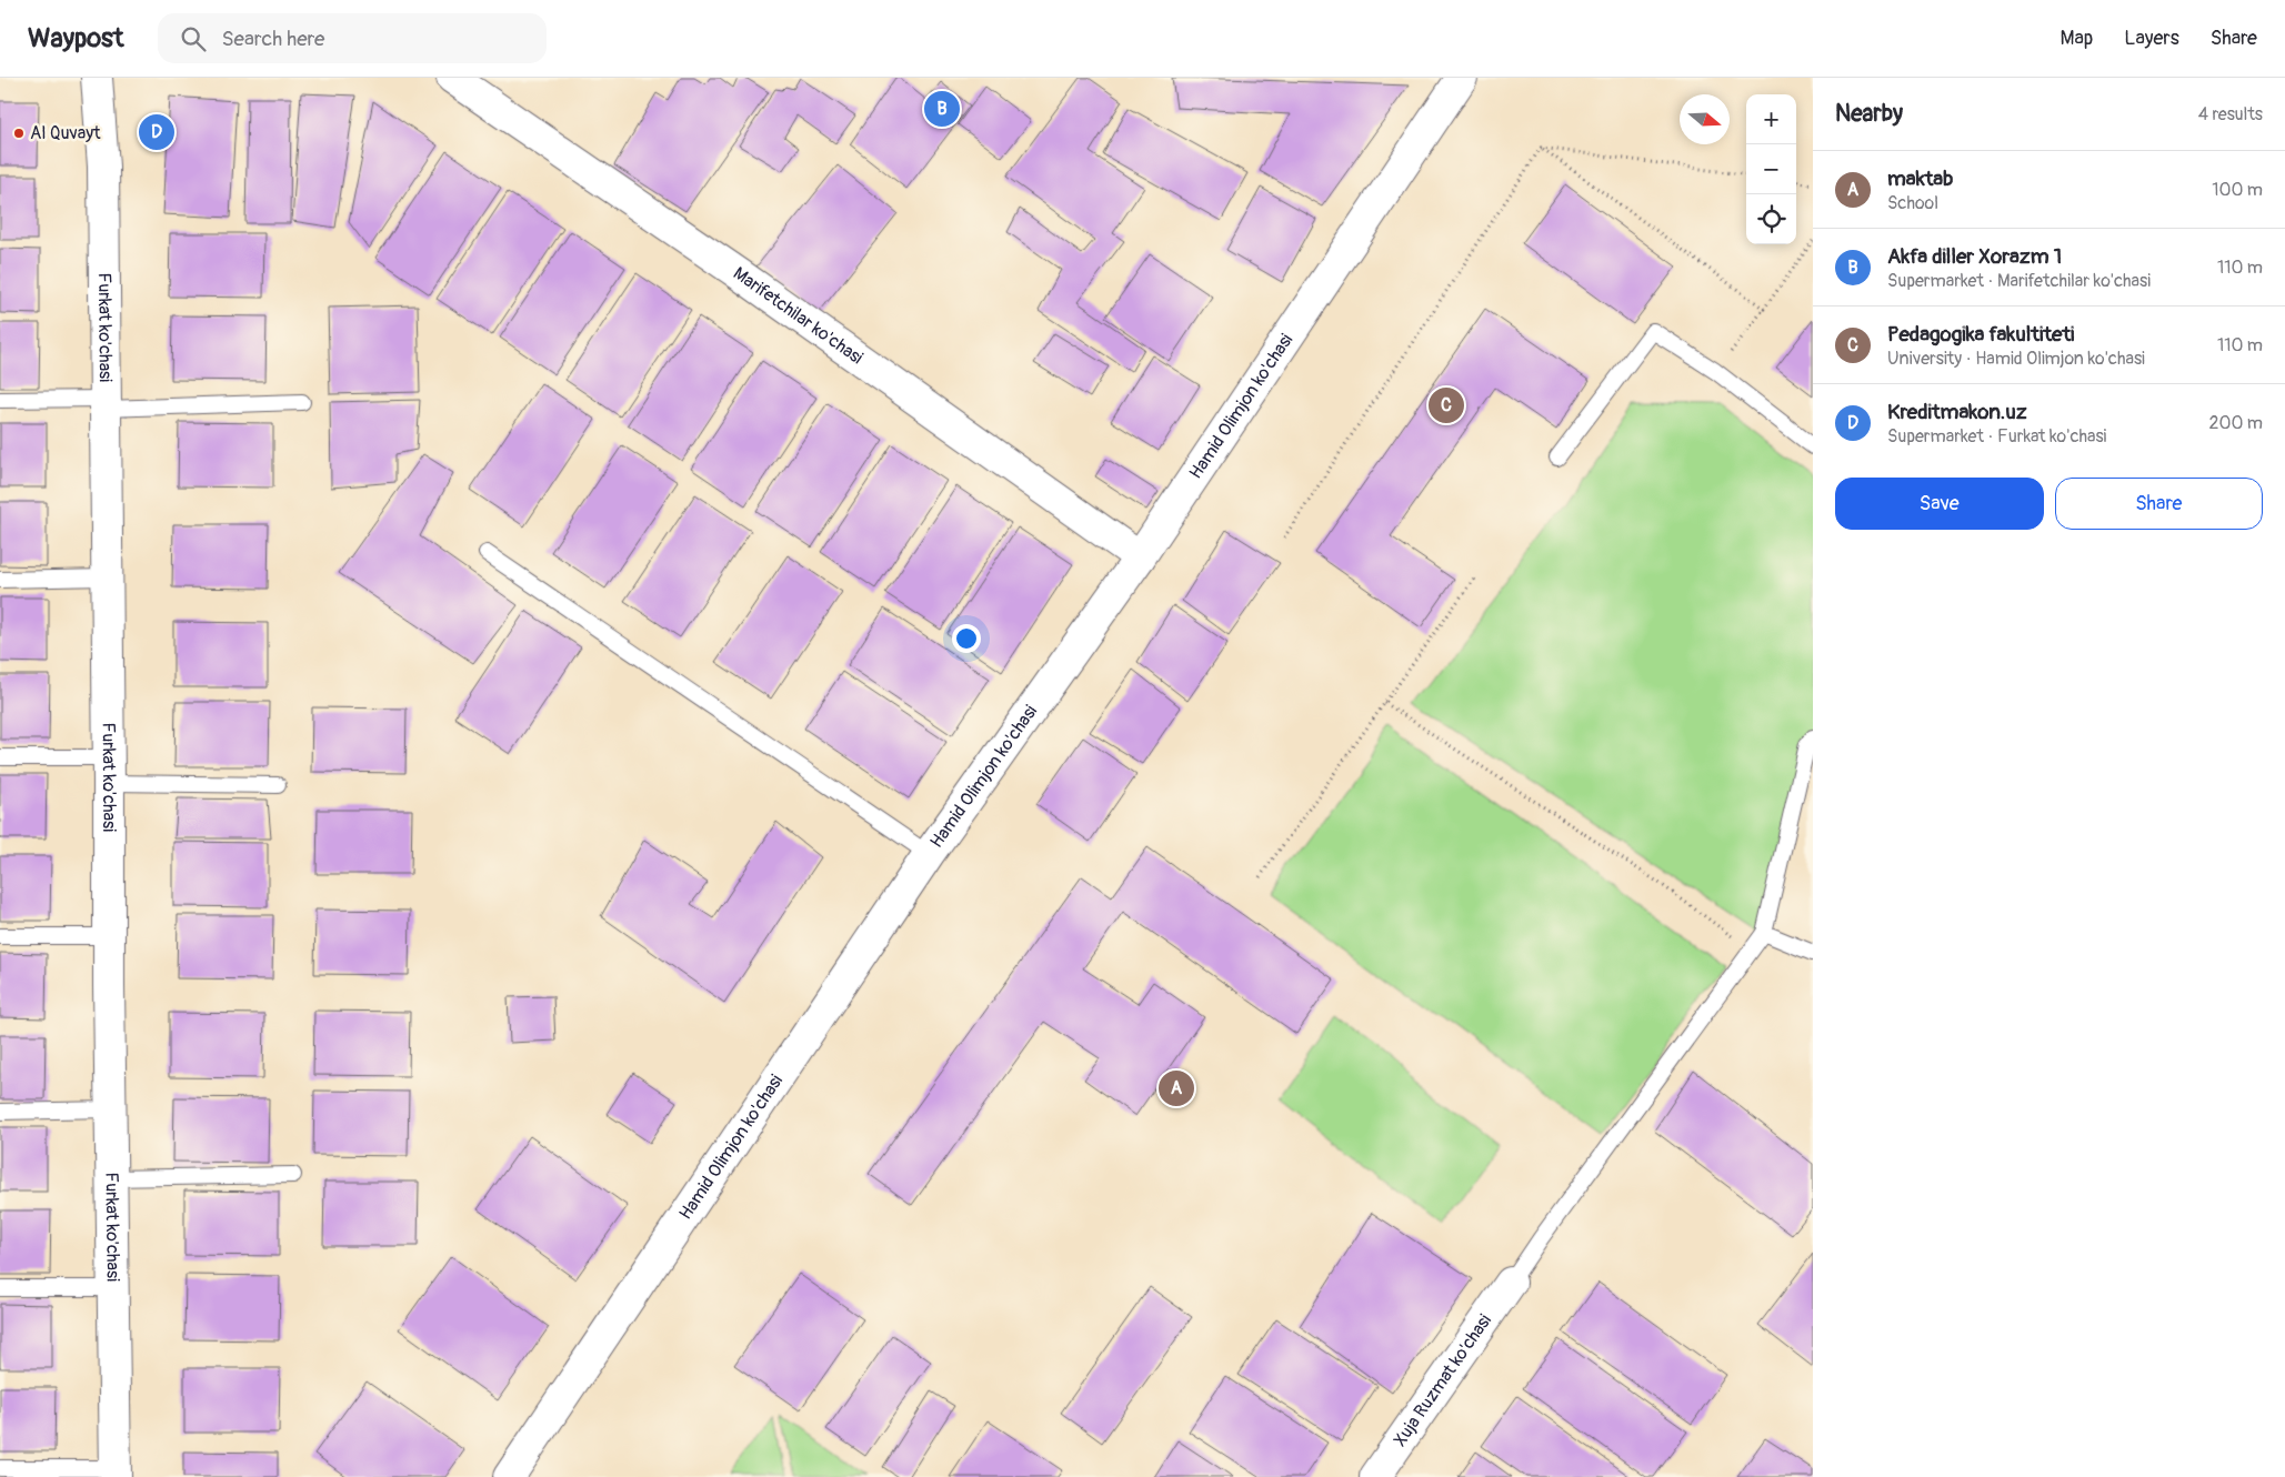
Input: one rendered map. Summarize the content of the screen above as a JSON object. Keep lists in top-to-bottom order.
{
  "streets": {
    "street": [
      "Marifetchilar ko'chasi",
      "Furkat ko'chasi",
      "Hamid Olimjon ko'chasi",
      "Xuja Ruzmat ko'chasi"
    ]
  },
  "crossings": [
    ["Marifetchilar ko'chasi", "Hamid Olimjon ko'chasi"]
  ],
  "places": ["Al Quvayt"],
  "north": "right",
  "page": {
    "header": "Waypost",
    "search": "Search here",
    "nav": ["Map", "Layers", "Share"],
    "heading": ["Nearby", "4 results"],
    "pins": [
      "B",
      "D",
      "C",
      "A"
    ],
    "map_buttons": ["+", "−"],
    "list": [
      {
        "mark": "A",
        "name": "maktab",
        "note": "School",
        "value": "100 m"
      },
      {
        "mark": "B",
        "name": "Akfa diller Xorazm 1",
        "note": "Supermarket · Marifetchilar ko'chasi",
        "value": "110 m"
      },
      {
        "mark": "C",
        "name": "Pedagogika fakultiteti",
        "note": "University · Hamid Olimjon ko'chasi",
        "value": "110 m"
      },
      {
        "mark": "D",
        "name": "Kreditmakon.uz",
        "note": "Supermarket · Furkat ko'chasi",
        "value": "200 m"
      }
    ],
    "buttons": ["Save", "Share"]
  }
}
